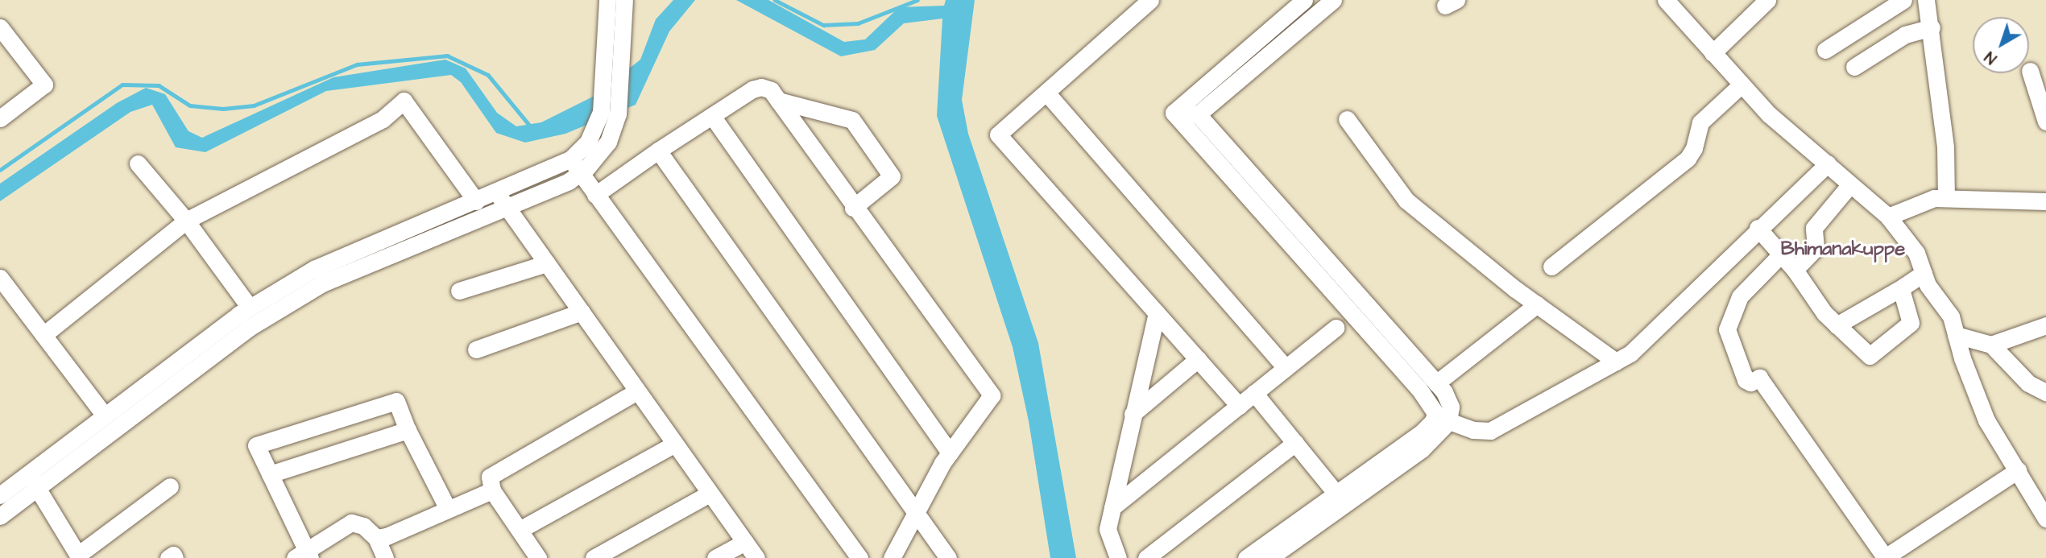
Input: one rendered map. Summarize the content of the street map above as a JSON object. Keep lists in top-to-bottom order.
{
  "districts": ["Bhimanakuppe"],
  "north": "bottom left"
}
